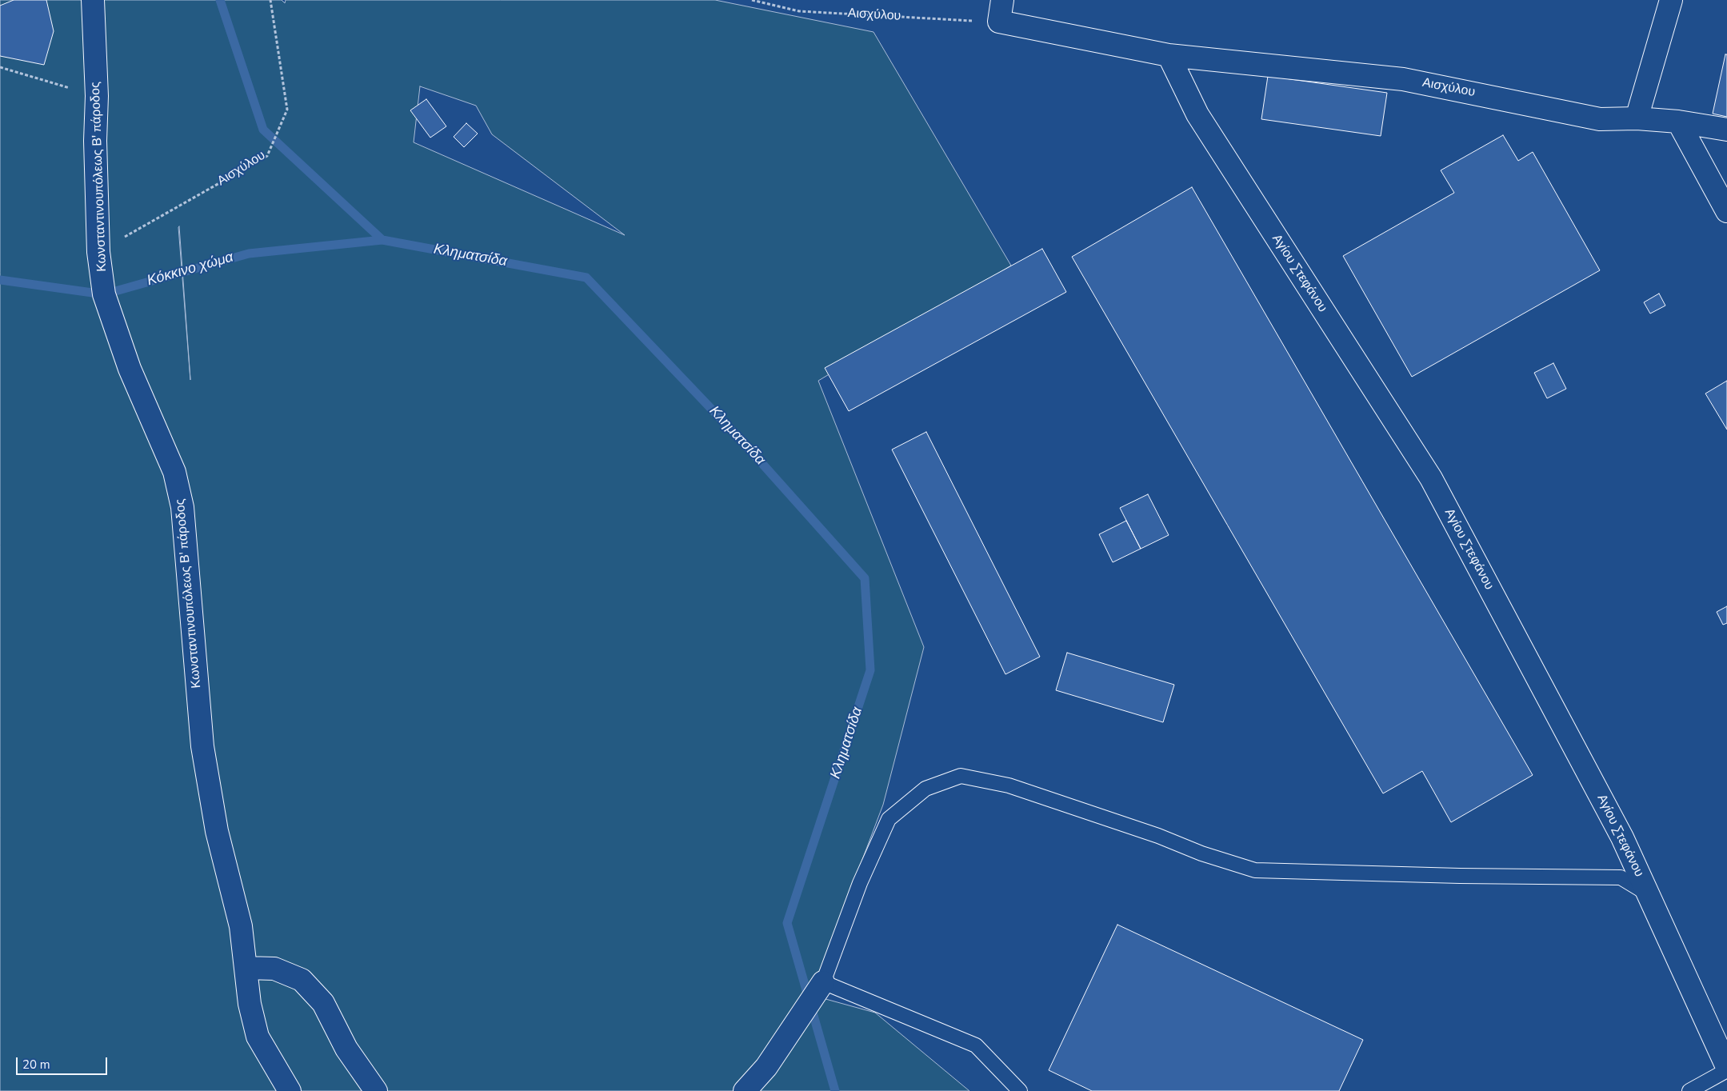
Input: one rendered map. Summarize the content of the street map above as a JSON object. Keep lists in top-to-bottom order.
{
  "streets": {
    "street": ["Αισχύλου", "Κωνσταντινουπόλεως Β' πάροδος", "Αγίου Στεφάνου"]
  },
  "crossings": [
    ["Αισχύλου", "Κωνσταντινουπόλεως Β' πάροδος"],
    ["Αισχύλου", "Αγίου Στεφάνου"]
  ],
  "water": ["Κληματσίδα", "Κόκκινο χώμα"],
  "scale_bar": "20 m"
}
